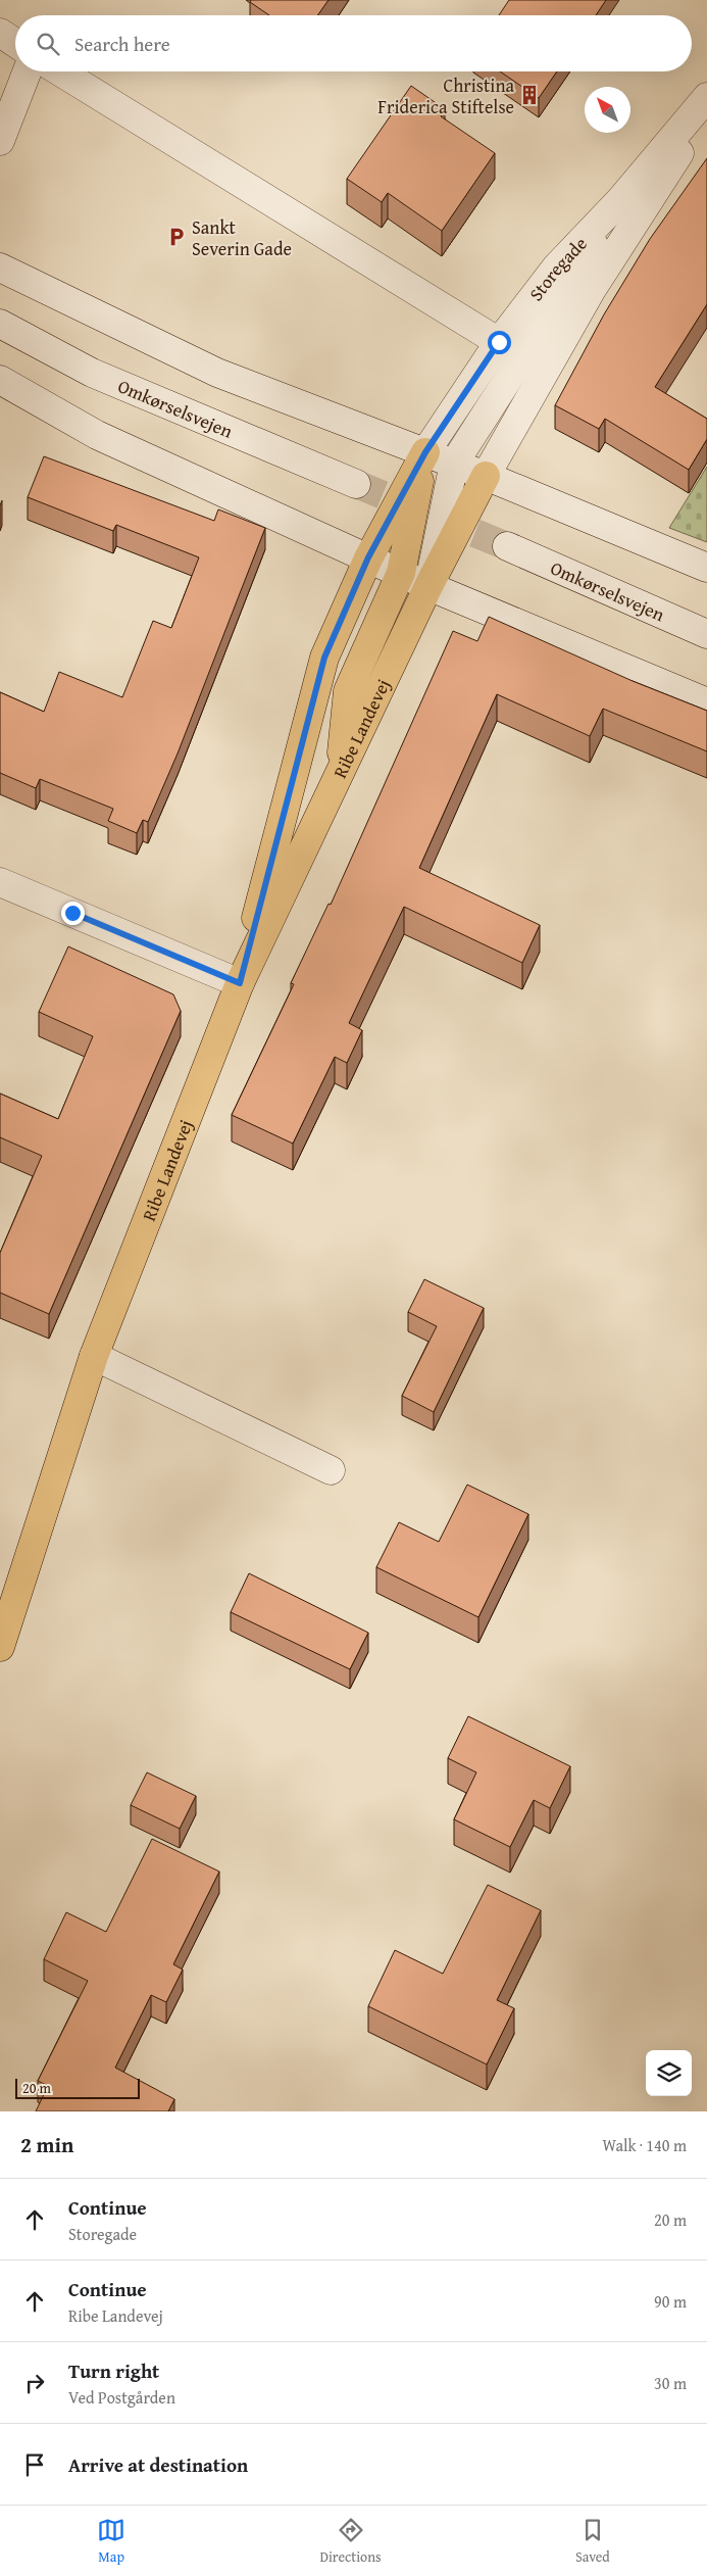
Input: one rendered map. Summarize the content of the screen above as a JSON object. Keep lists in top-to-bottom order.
{
  "streets": {
    "main road": ["Ribe Landevej"],
    "street": ["Storegade", "Omkørselsvejen"]
  },
  "crossings": [
    ["Storegade", "Ribe Landevej"]
  ],
  "places": {
    "building": ["Christina Friderica Stiftelse"],
    "parking": ["Sankt Severin Gade"]
  },
  "scale_bar": "20 m",
  "north": "top left",
  "page": {
    "search": "Search here",
    "scale": "20 m",
    "heading": ["2 min", "Walk · 140 m"],
    "list": [
      ["Continue", "Storegade", "20 m"],
      ["Continue", "Ribe Landevej", "90 m"],
      ["Turn right", "Ved Postgården", "30 m"],
      "Arrive at destination"
    ],
    "nav": ["Map", "Directions", "Saved"]
  }
}
